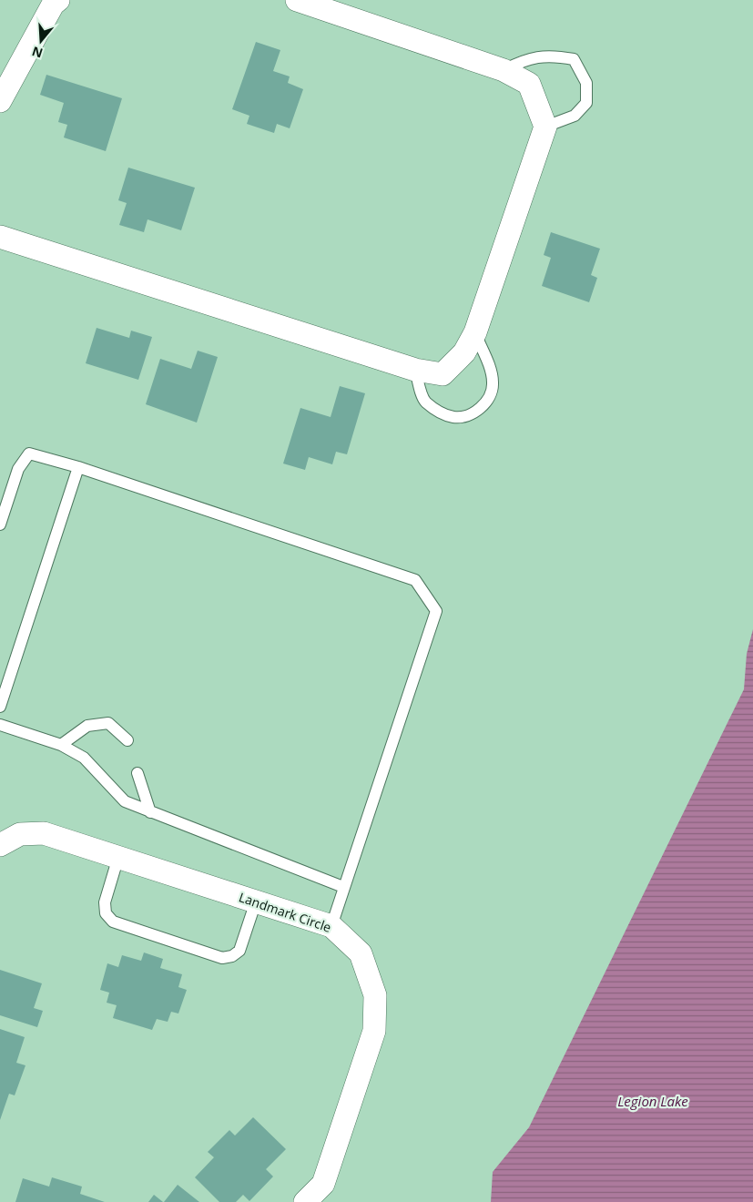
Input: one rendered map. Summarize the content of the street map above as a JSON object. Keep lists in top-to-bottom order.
{
  "streets": {
    "street": ["Landmark Circle"]
  },
  "water": ["Legion Lake"],
  "north": "bottom"
}
